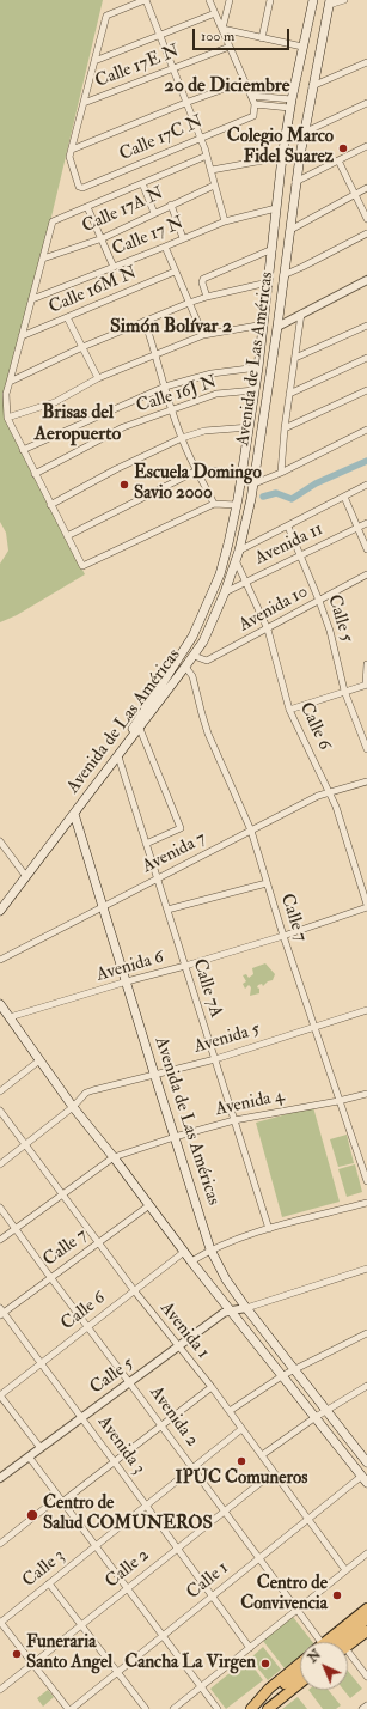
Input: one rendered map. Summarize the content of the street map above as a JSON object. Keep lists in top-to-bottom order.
{
  "streets": {
    "main road": ["Avenida de Las Américas"],
    "street": [
      "Calle 17E N",
      "Calle 17C N",
      "Calle 17A N",
      "Calle 17 N",
      "Calle 16M N",
      "Calle 16J N",
      "Avenida 11",
      "Avenida 10",
      "Calle 5",
      "Calle 6",
      "Avenida 7",
      "Calle 7",
      "Avenida 6",
      "Calle 7A",
      "Avenida 5",
      "Avenida 4",
      "Avenida 1",
      "Avenida 2",
      "Avenida 3",
      "Calle 3",
      "Calle 2",
      "Calle 1"
    ]
  },
  "crossings": [
    ["Calle 17 N", "Avenida de Las Américas"],
    ["Avenida de Las Américas", "Calle 16J N"],
    ["Avenida de Las Américas", "Avenida 11"],
    ["Avenida de Las Américas", "Avenida 10"],
    ["Avenida de Las Américas", "Calle 5"],
    ["Avenida de Las Américas", "Calle 6"],
    ["Avenida de Las Américas", "Avenida 7"],
    ["Avenida de Las Américas", "Calle 7"],
    ["Avenida de Las Américas", "Avenida 6"],
    ["Avenida de Las Américas", "Calle 7A"],
    ["Avenida de Las Américas", "Avenida 5"],
    ["Avenida de Las Américas", "Avenida 4"],
    ["Avenida 11", "Calle 5"],
    ["Avenida 11", "Calle 6"],
    ["Avenida 10", "Calle 5"],
    ["Avenida 10", "Calle 6"],
    ["Calle 5", "Avenida 1"],
    ["Calle 5", "Avenida 2"],
    ["Calle 5", "Avenida 3"],
    ["Calle 6", "Avenida 7"],
    ["Calle 6", "Avenida 6"],
    ["Calle 6", "Avenida 1"],
    ["Calle 6", "Avenida 2"],
    ["Calle 6", "Avenida 3"],
    ["Avenida 7", "Calle 7"],
    ["Avenida 7", "Calle 7A"],
    ["Calle 7", "Avenida 6"],
    ["Calle 7", "Avenida 5"],
    ["Calle 7", "Avenida 4"],
    ["Calle 7", "Avenida 1"],
    ["Calle 7", "Avenida 2"],
    ["Calle 7", "Avenida 3"],
    ["Avenida 6", "Calle 7A"],
    ["Calle 7A", "Avenida 5"],
    ["Calle 7A", "Avenida 4"],
    ["Avenida 5", "Avenida 1"],
    ["Avenida 4", "Avenida 1"],
    ["Avenida 4", "Avenida 2"],
    ["Avenida 1", "Calle 3"],
    ["Avenida 1", "Calle 2"],
    ["Avenida 1", "Calle 1"],
    ["Avenida 2", "Calle 3"],
    ["Avenida 2", "Calle 2"],
    ["Avenida 2", "Calle 1"],
    ["Avenida 3", "Calle 3"],
    ["Avenida 3", "Calle 2"],
    ["Avenida 3", "Calle 1"]
  ],
  "districts": ["20 de Diciembre", "Simón Bolívar 2", "Brisas del Aeropuerto"],
  "places": [
    "Colegio Marco Fidel Suarez",
    "Escuela Domingo Savio 2000",
    "IPUC Comuneros",
    "Centro de Salud COMUNEROS",
    "Centro de Convivencia",
    "Funeraria Santo Angel",
    "Cancha La Virgen"
  ],
  "scale_bar": "100 m",
  "north": "top left"
}
